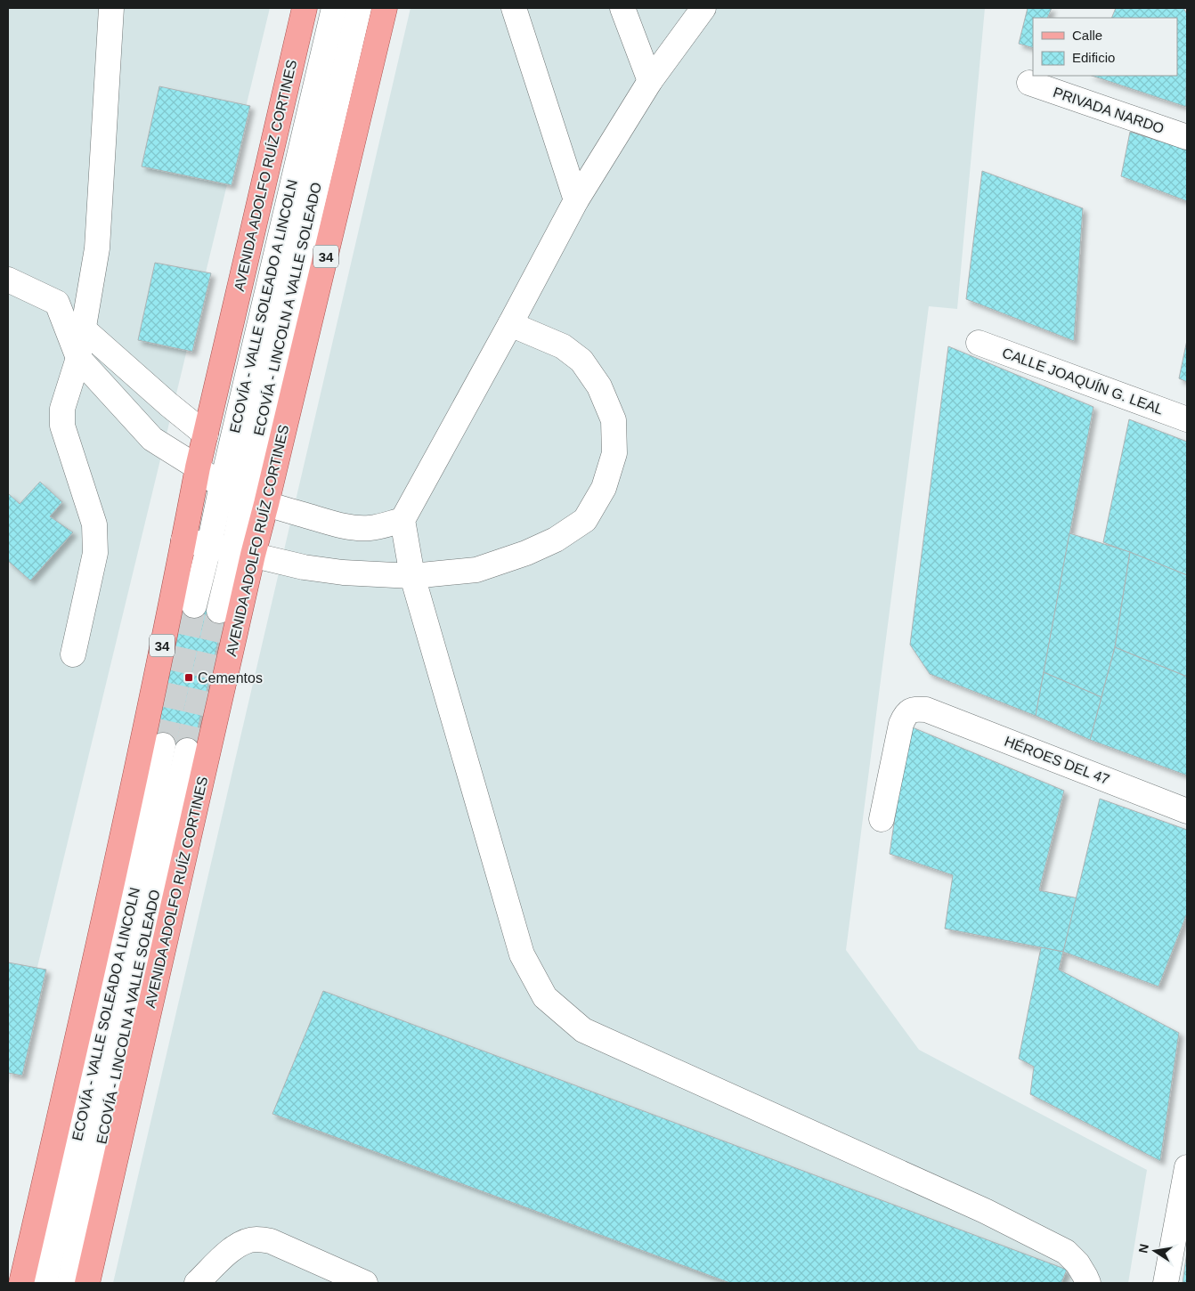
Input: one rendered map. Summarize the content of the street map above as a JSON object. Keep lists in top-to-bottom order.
{
  "streets": {
    "main road": ["AVENIDA ADOLFO RUÍZ CORTINES", "34"],
    "street": [
      "PRIVADA NARDO",
      "ECOVÍA - VALLE SOLEADO A LINCOLN",
      "ECOVÍA - LINCOLN A VALLE SOLEADO",
      "CALLE JOAQUÍN G. LEAL",
      "HÉROES DEL 47"
    ]
  },
  "crossings": [
    ["AVENIDA ADOLFO RUÍZ CORTINES", "ECOVÍA - LINCOLN A VALLE SOLEADO"]
  ],
  "places": {
    "transit": ["Cementos"]
  },
  "legend": ["Calle", "Edificio"],
  "north": "left"
}
